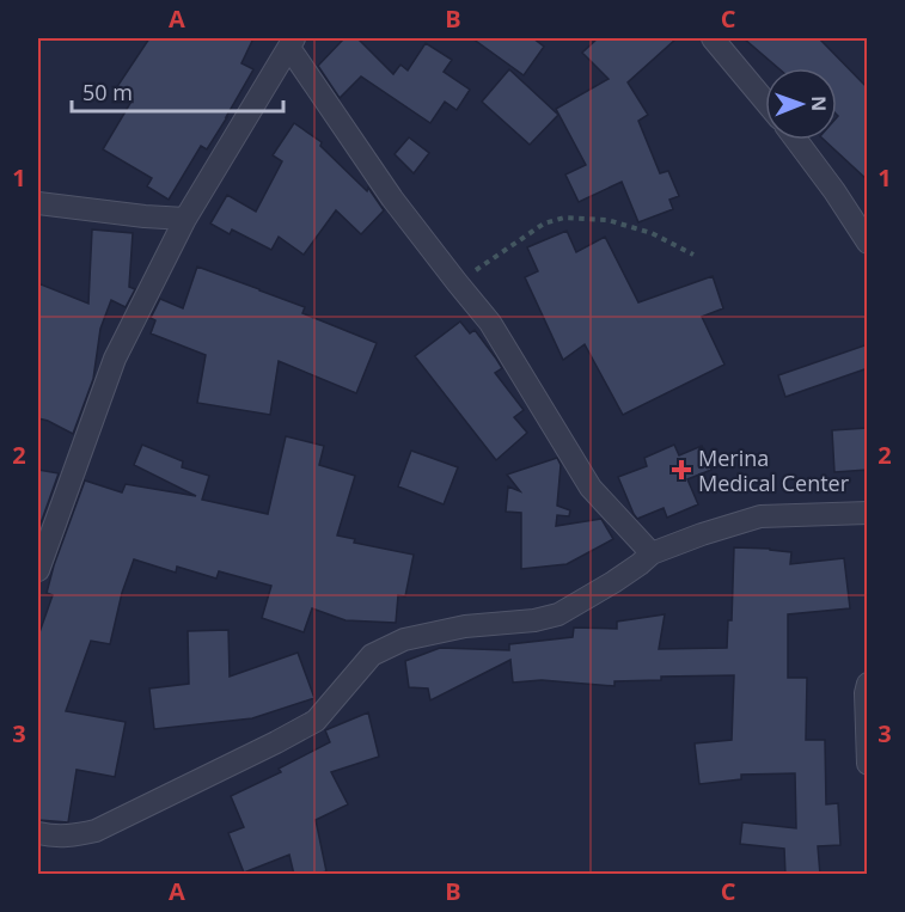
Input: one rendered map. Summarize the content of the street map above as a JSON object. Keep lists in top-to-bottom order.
{
  "places": {
    "health": ["Merina Medical Center"]
  },
  "scale_bar": "50 m",
  "north": "right",
  "grid": {
    "columns": ["A", "B", "C"],
    "rows": ["1", "2", "3"]
  }
}
